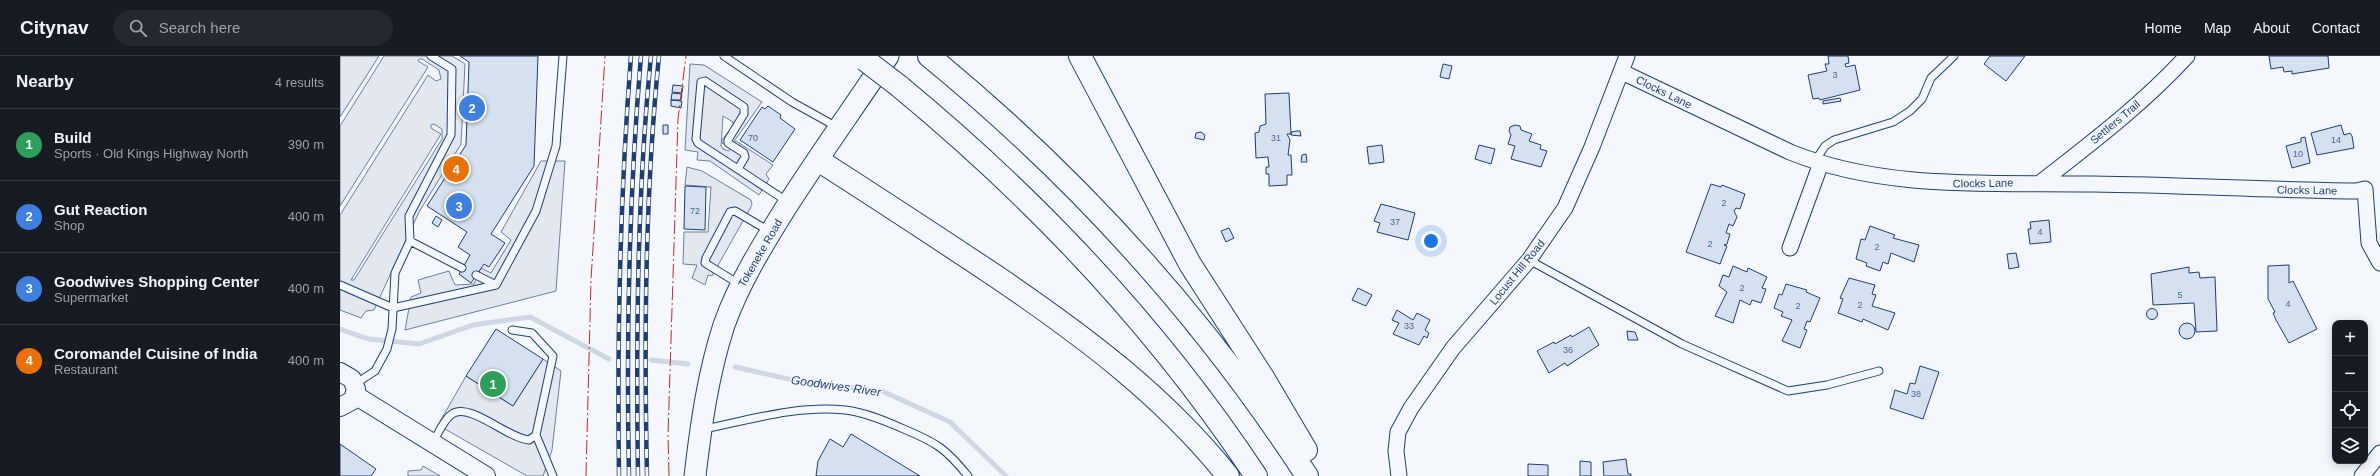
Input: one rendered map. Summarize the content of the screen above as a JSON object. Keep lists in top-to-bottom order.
{
  "streets": {
    "main road": ["Tokeneke Road"],
    "street": ["Clocks Lane", "Settlers Trail", "Locust Hill Road"]
  },
  "crossings": [
    ["Clocks Lane", "Settlers Trail"],
    ["Clocks Lane", "Locust Hill Road"]
  ],
  "water": ["Goodwives River"],
  "house_numbers": [
    "3",
    "70",
    "31",
    "14",
    "10",
    "2",
    "72",
    "37",
    "4",
    "2",
    "2",
    "2",
    "5",
    "4",
    "2",
    "2",
    "33",
    "36",
    "38"
  ],
  "page": {
    "header": "Citynav",
    "search": "Search here",
    "nav": [
      "Home",
      "Map",
      "About",
      "Contact"
    ],
    "heading": ["Nearby", "4 results"],
    "pins": [
      "2",
      "4",
      "3",
      "1"
    ],
    "list": [
      {
        "mark": "1",
        "name": "Build",
        "note": "Sports · Old Kings Highway North",
        "value": "390 m"
      },
      {
        "mark": "2",
        "name": "Gut Reaction",
        "note": "Shop",
        "value": "400 m"
      },
      {
        "mark": "3",
        "name": "Goodwives Shopping Center",
        "note": "Supermarket",
        "value": "400 m"
      },
      {
        "mark": "4",
        "name": "Coromandel Cuisine of India",
        "note": "Restaurant",
        "value": "400 m"
      }
    ],
    "map_buttons": ["+", "−"]
  }
}
